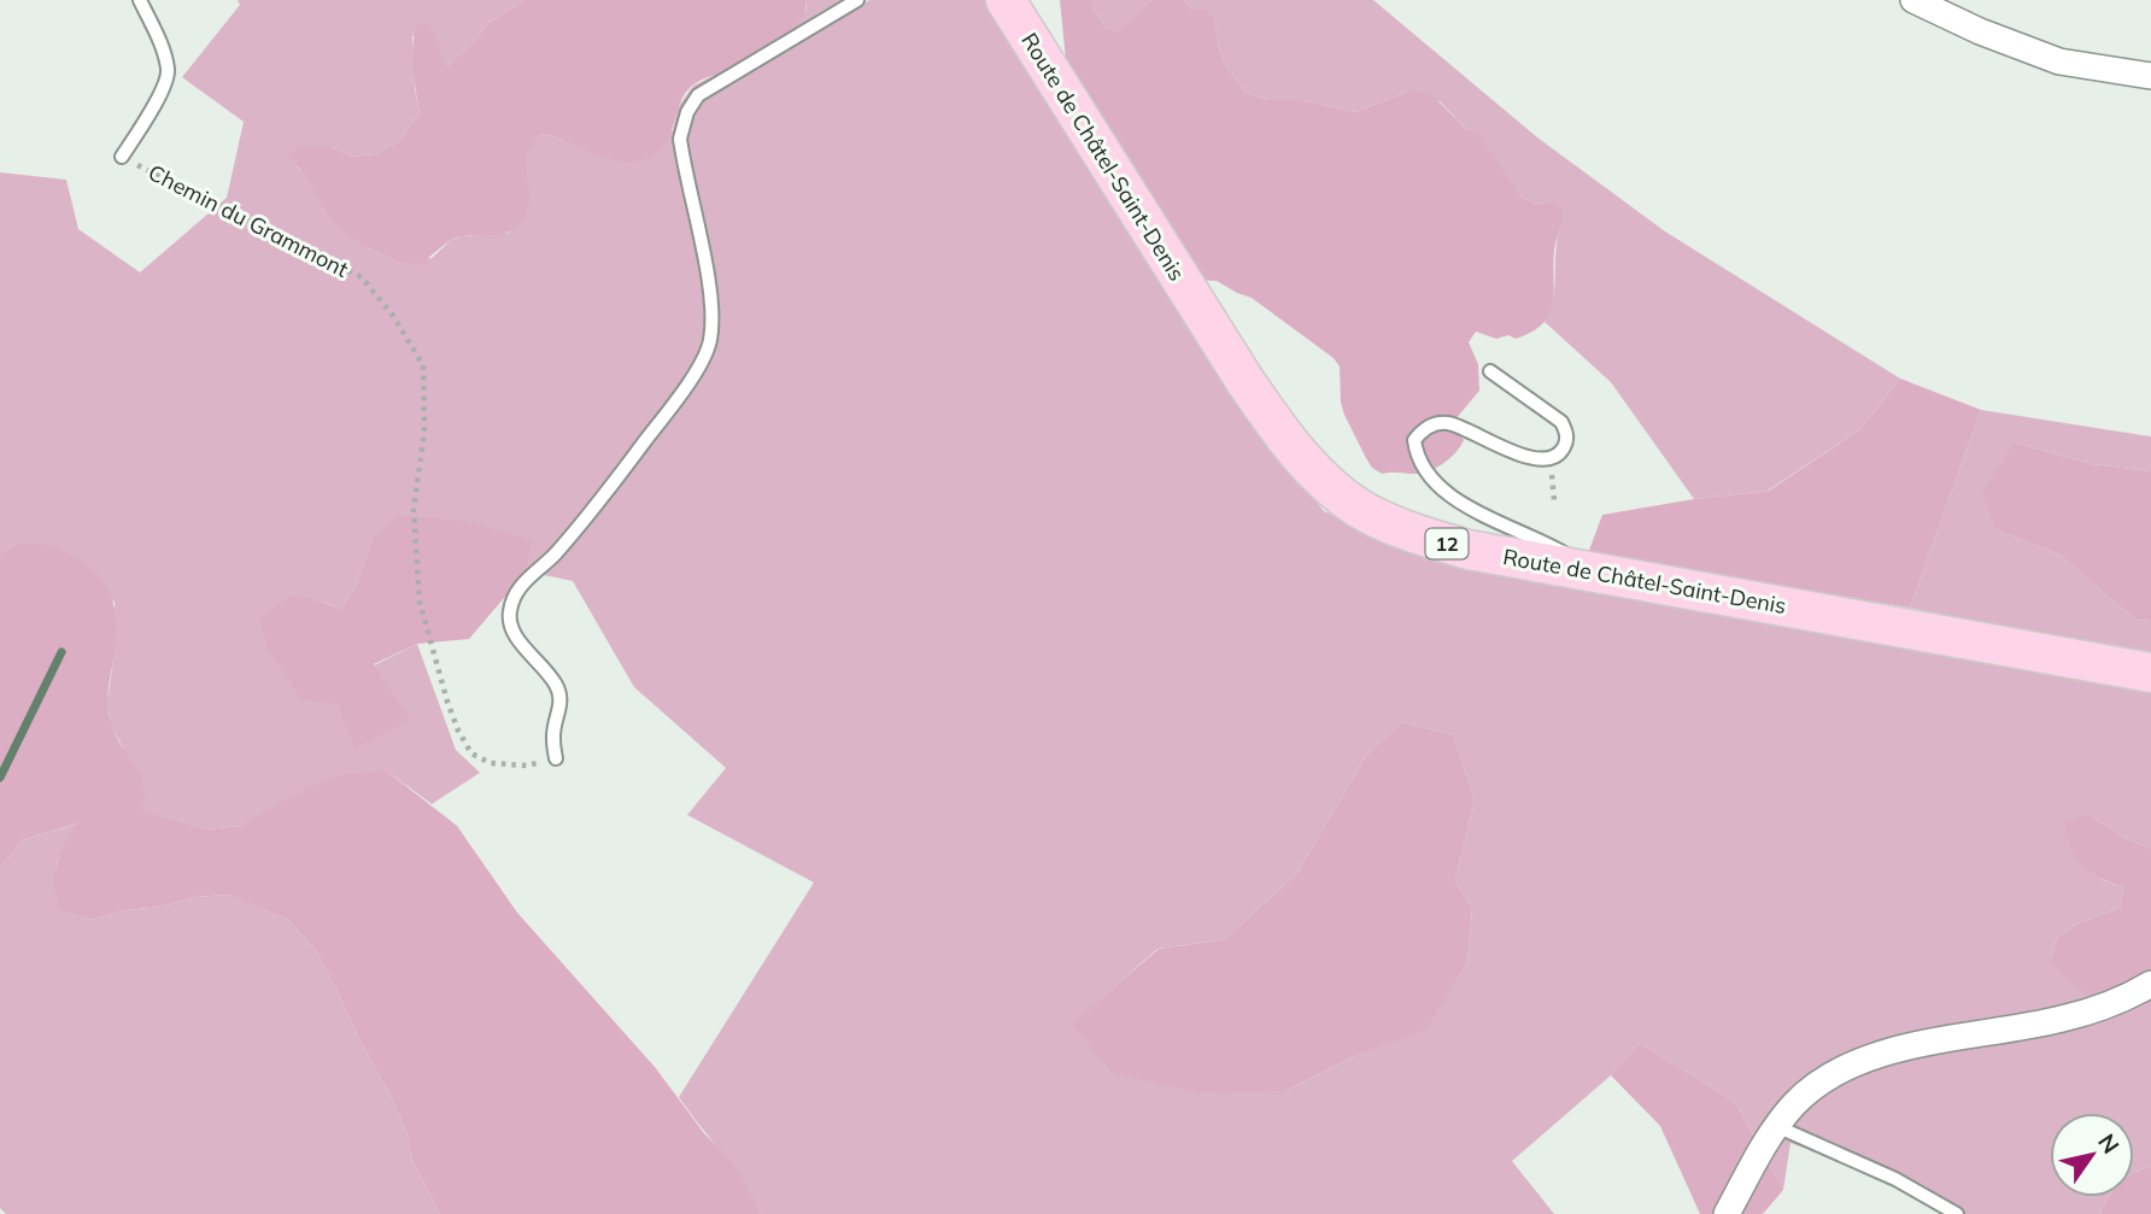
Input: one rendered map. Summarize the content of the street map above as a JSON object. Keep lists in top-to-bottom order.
{
  "streets": {
    "main road": ["Route de Châtel-Saint-Denis", "12"],
    "lane": ["Chemin du Grammont"]
  },
  "north": "top right"
}
